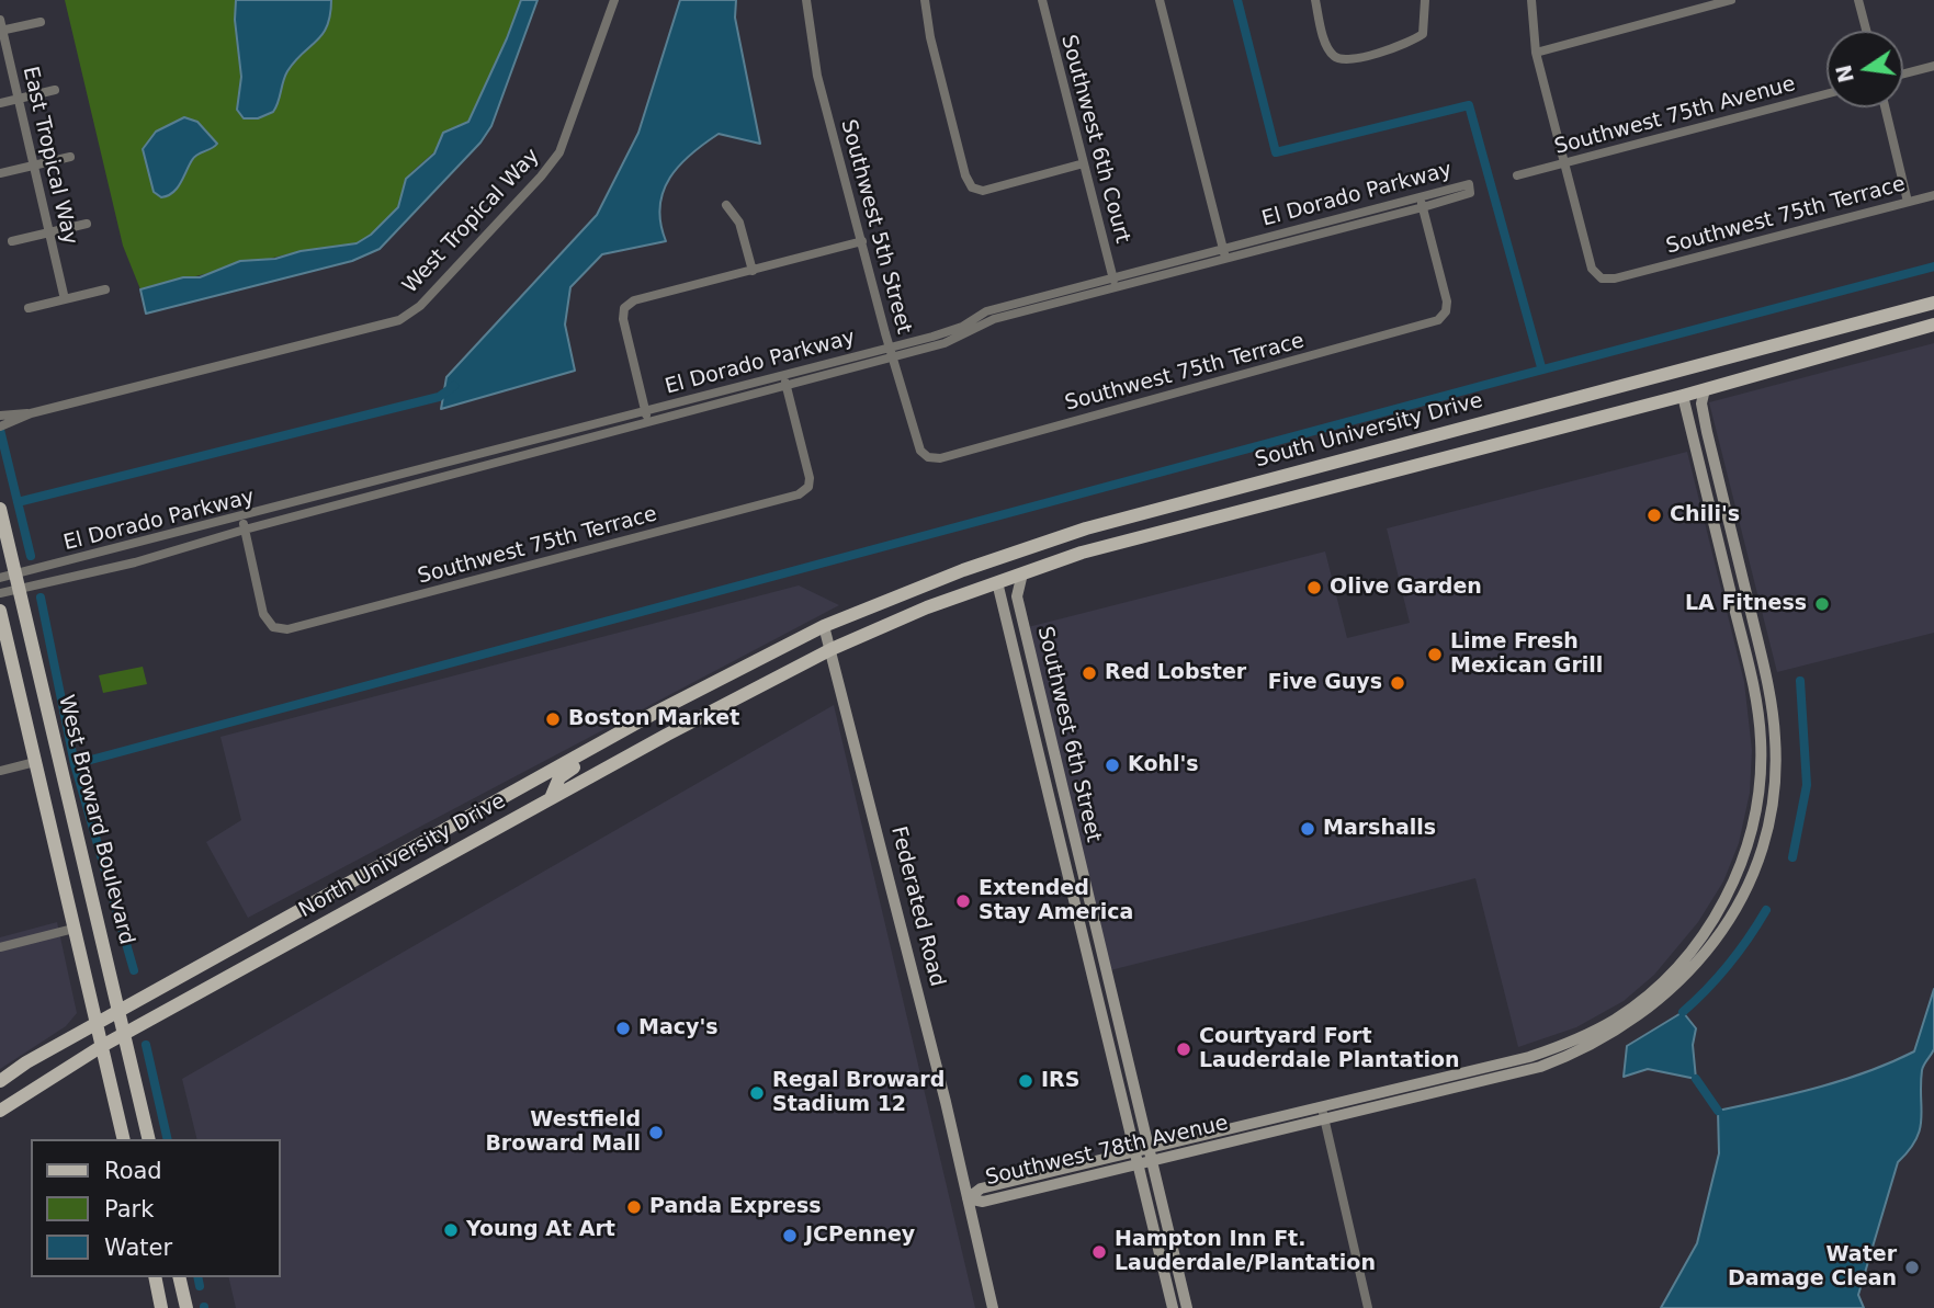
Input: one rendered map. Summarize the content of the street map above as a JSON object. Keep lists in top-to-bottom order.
{
  "streets": {
    "main road": ["South University Drive", "West Broward Boulevard", "North University Drive"],
    "street": [
      "Southwest 75th Avenue",
      "Southwest 6th Court",
      "East Tropical Way",
      "El Dorado Parkway",
      "Southwest 75th Terrace",
      "West Tropical Way",
      "Southwest 5th Street",
      "Southwest 6th Street",
      "Federated Road",
      "Southwest 78th Avenue"
    ]
  },
  "crossings": [
    ["Southwest 75th Avenue", "Southwest 75th Terrace"],
    ["Southwest 6th Court", "El Dorado Parkway"],
    ["El Dorado Parkway", "Southwest 75th Terrace"],
    ["El Dorado Parkway", "Southwest 5th Street"],
    ["El Dorado Parkway", "West Broward Boulevard"],
    ["Southwest 75th Terrace", "Southwest 5th Street"],
    ["South University Drive", "Southwest 6th Street"],
    ["South University Drive", "North University Drive"],
    ["South University Drive", "Federated Road"],
    ["South University Drive", "Southwest 78th Avenue"],
    ["Southwest 6th Street", "Southwest 78th Avenue"],
    ["West Broward Boulevard", "North University Drive"],
    ["North University Drive", "Federated Road"],
    ["Federated Road", "Southwest 78th Avenue"]
  ],
  "places": [
    "Chili's",
    "Olive Garden",
    "LA Fitness",
    "Lime Fresh Mexican Grill",
    "Red Lobster",
    "Five Guys",
    "Boston Market",
    "Kohl's",
    "Marshalls",
    "Extended Stay America",
    "Macy's",
    "Courtyard Fort Lauderdale Plantation",
    "IRS",
    "Regal Broward Stadium 12",
    "Westfield Broward Mall",
    "Panda Express",
    "Young At Art",
    "JCPenney",
    "Hampton Inn Ft. Lauderdale/Plantation",
    "Water Damage Clean"
  ],
  "legend": ["Road", "Park", "Water"],
  "north": "left"
}
